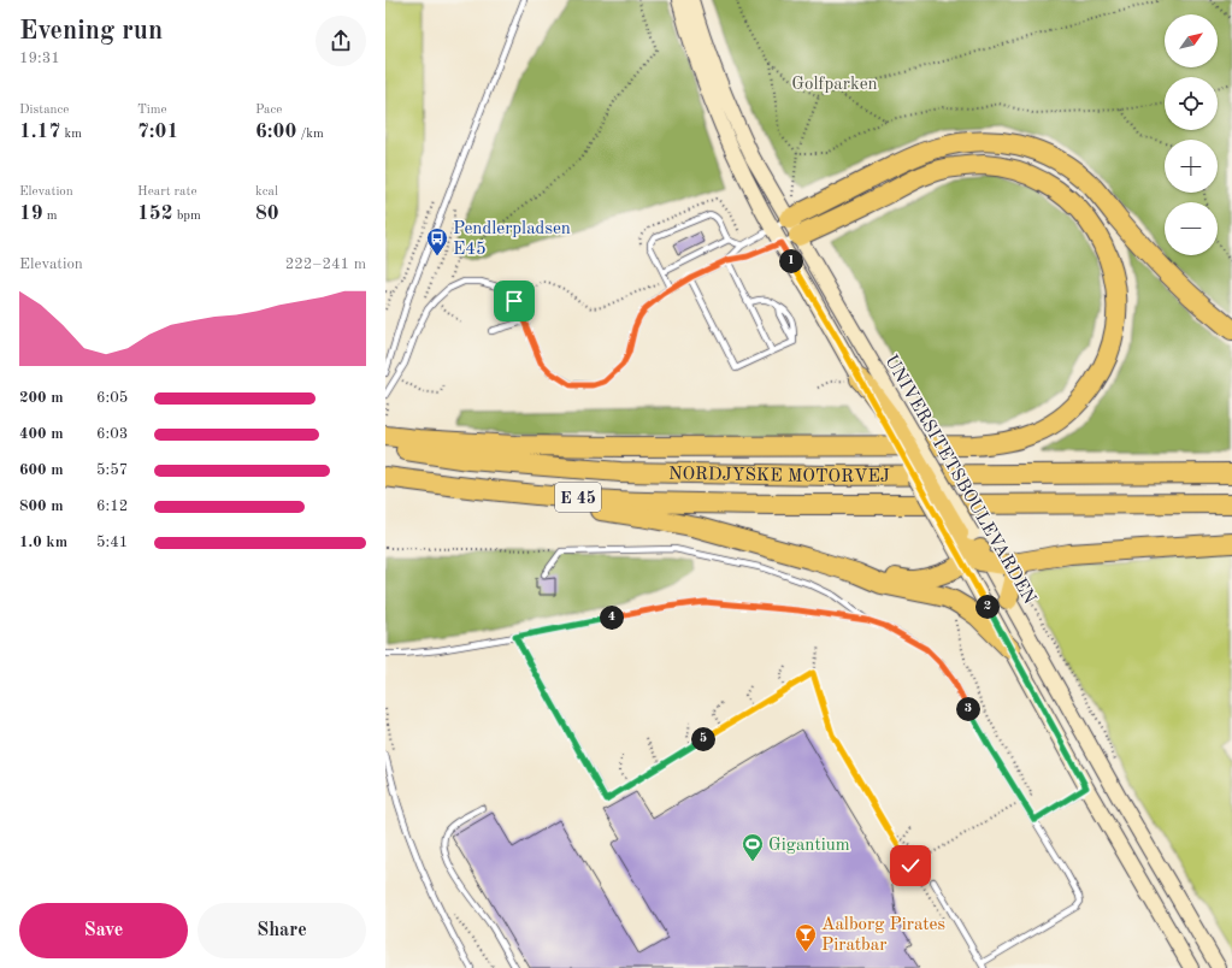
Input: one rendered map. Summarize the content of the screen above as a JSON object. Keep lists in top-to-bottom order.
{
  "streets": {
    "highway": ["NORDJYSKE MOTORVEJ", "E 45"],
    "main road": ["UNIVERSITETSBOULEVARDEN"]
  },
  "parks": ["Golfparken"],
  "places": {
    "bus stop": ["Pendlerpladsen E45"],
    "sports": ["Gigantium"],
    "bar": ["Aalborg Pirates Piratbar"]
  },
  "north": "top right",
  "page": {
    "heading": ["Evening run", "19:31"],
    "map_buttons": ["+", "−"],
    "stats": [
      ["Distance", "1.17 km"],
      ["Time", "7:01"],
      ["Pace", "6:00 /km"],
      ["Elevation", "19 m"],
      ["Heart rate", "152 bpm"],
      ["kcal", "80"]
    ],
    "chart": ["Elevation", "222–241 m"],
    "pins": [
      "1",
      "2",
      "4",
      "3",
      "5"
    ],
    "list": [
      {
        "name": "200 m",
        "note": "6:05"
      },
      {
        "name": "400 m",
        "note": "6:03"
      },
      {
        "name": "600 m",
        "note": "5:57"
      },
      {
        "name": "800 m",
        "note": "6:12"
      },
      {
        "name": "1.0 km",
        "note": "5:41"
      }
    ],
    "buttons": ["Save", "Share"]
  }
}
